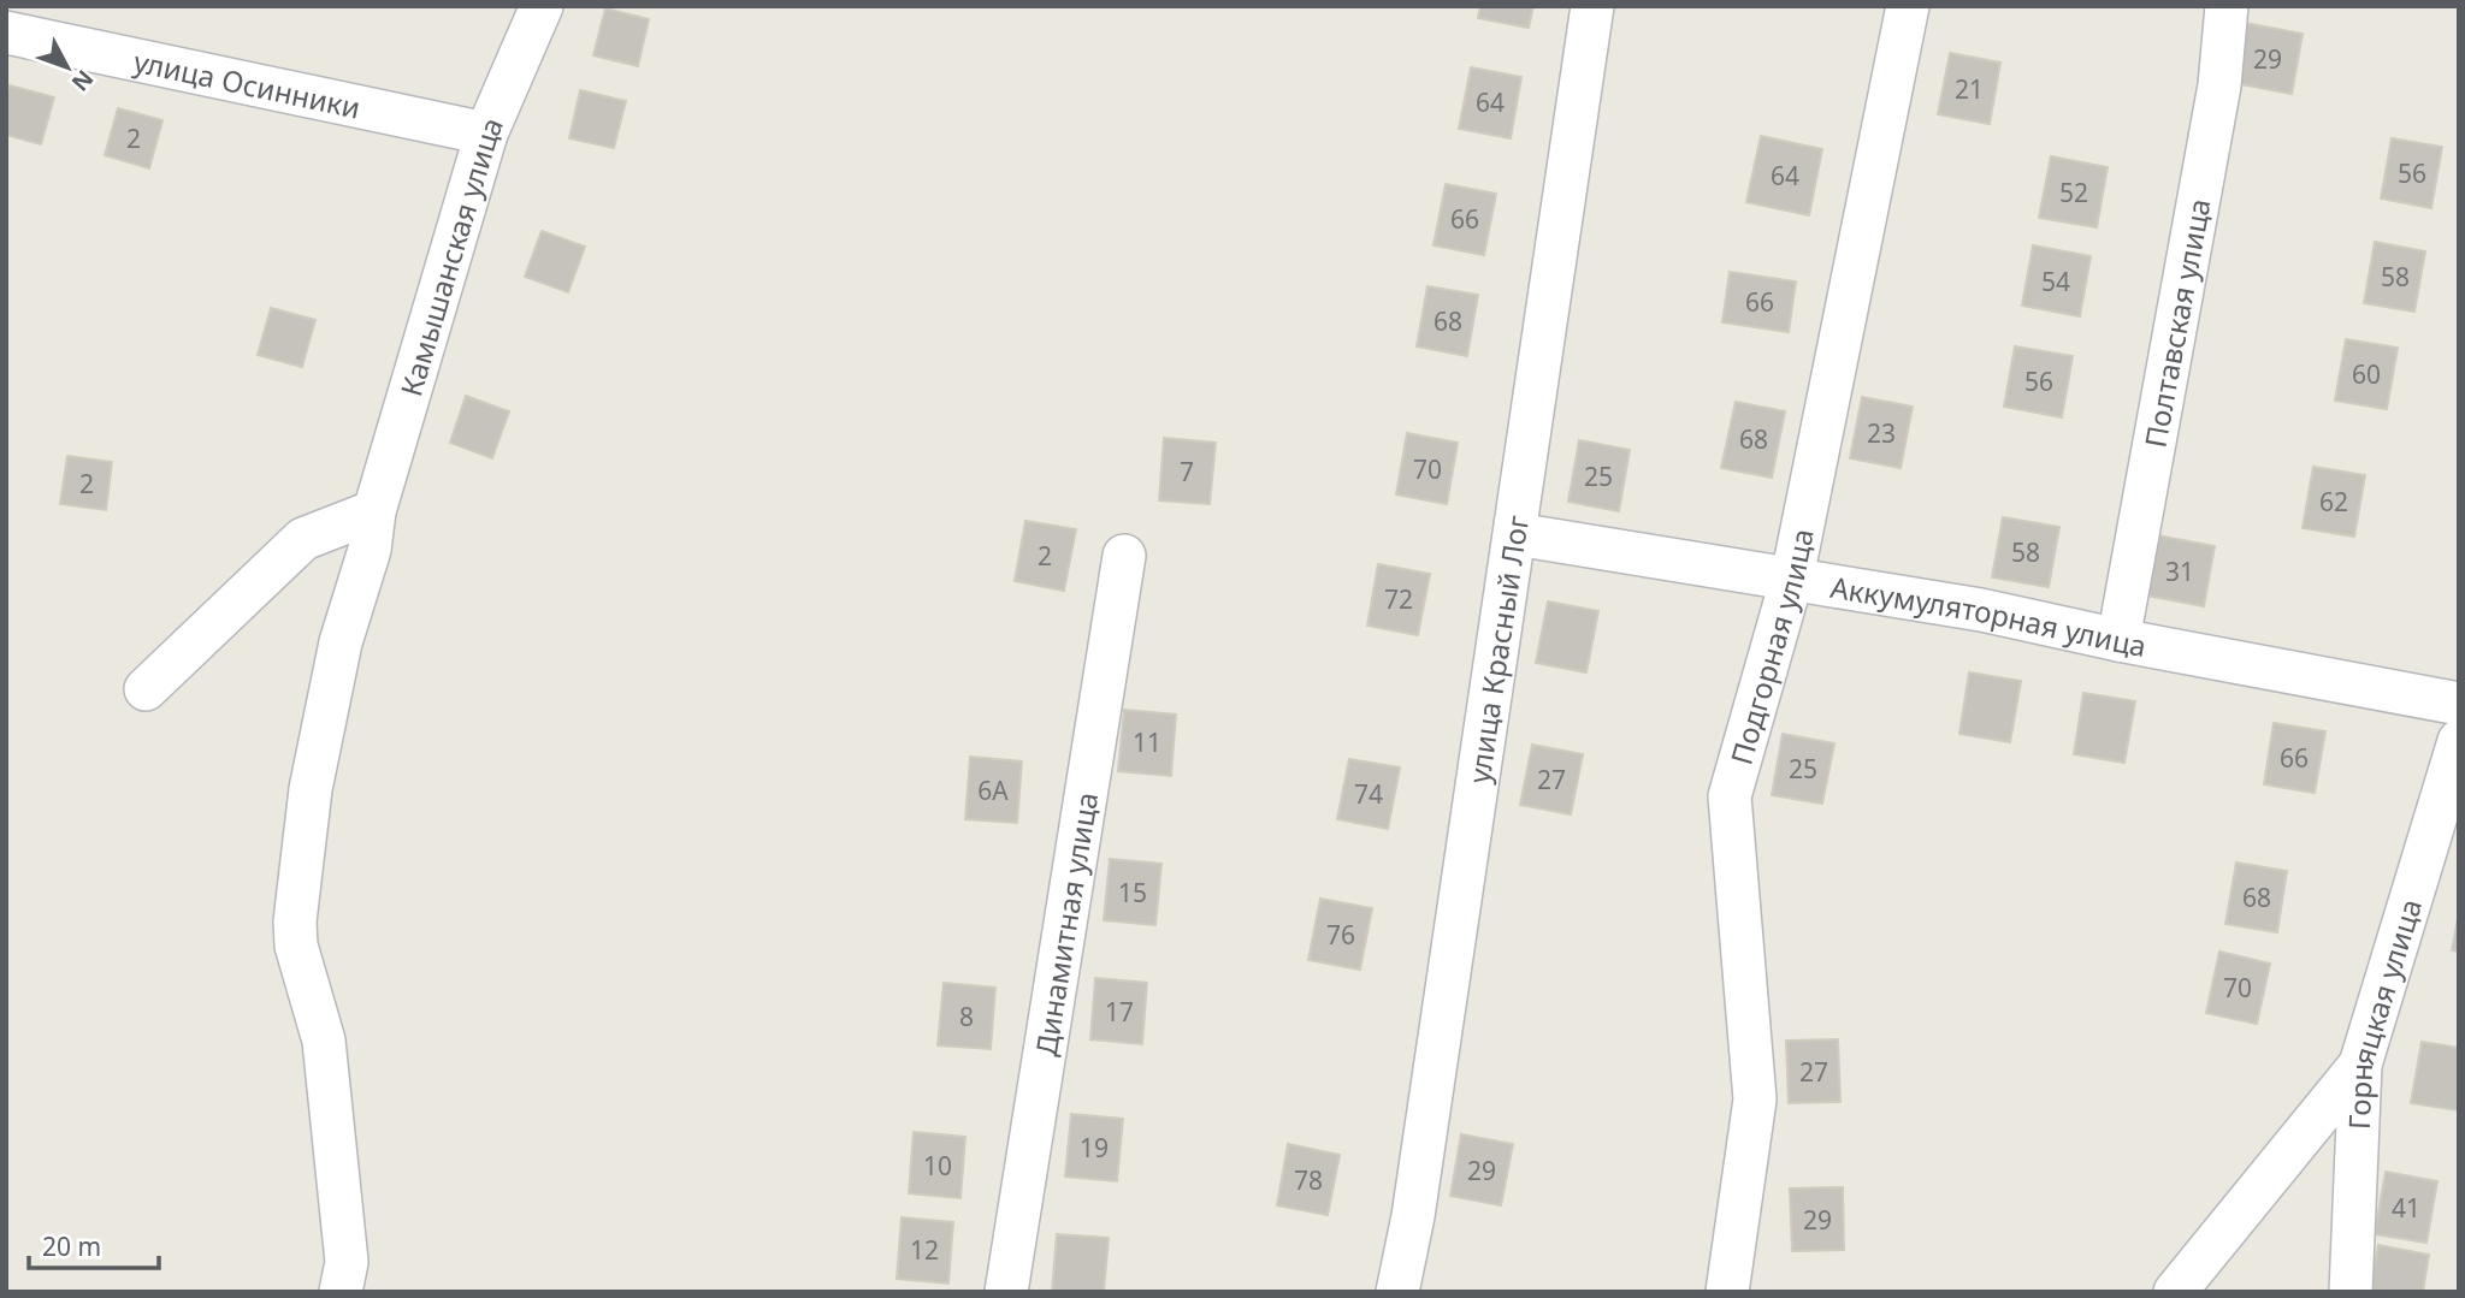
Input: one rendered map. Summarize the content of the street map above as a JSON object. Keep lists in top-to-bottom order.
{
  "streets": {
    "street": [
      "улица Осинники",
      "Камышанская улица",
      "Полтавская улица",
      "Аккумуляторная улица",
      "Подгорная улица",
      "улица Красный Лог",
      "Динамитная улица",
      "Горняцкая улица"
    ]
  },
  "crossings": [
    ["улица Осинники", "Камышанская улица"],
    ["Полтавская улица", "Аккумуляторная улица"],
    ["Аккумуляторная улица", "Подгорная улица"],
    ["Аккумуляторная улица", "улица Красный Лог"]
  ],
  "house_numbers": [
    "29",
    "21",
    "64",
    "2",
    "56",
    "64",
    "52",
    "66",
    "58",
    "54",
    "66",
    "68",
    "60",
    "56",
    "23",
    "68",
    "70",
    "7",
    "25",
    "2",
    "62",
    "58",
    "2",
    "31",
    "72",
    "11",
    "66",
    "25",
    "27",
    "6А",
    "74",
    "15",
    "68",
    "76",
    "70",
    "17",
    "8",
    "27",
    "19",
    "10",
    "29",
    "78",
    "41",
    "29",
    "12"
  ],
  "scale_bar": "20 m",
  "north": "bottom right"
}
